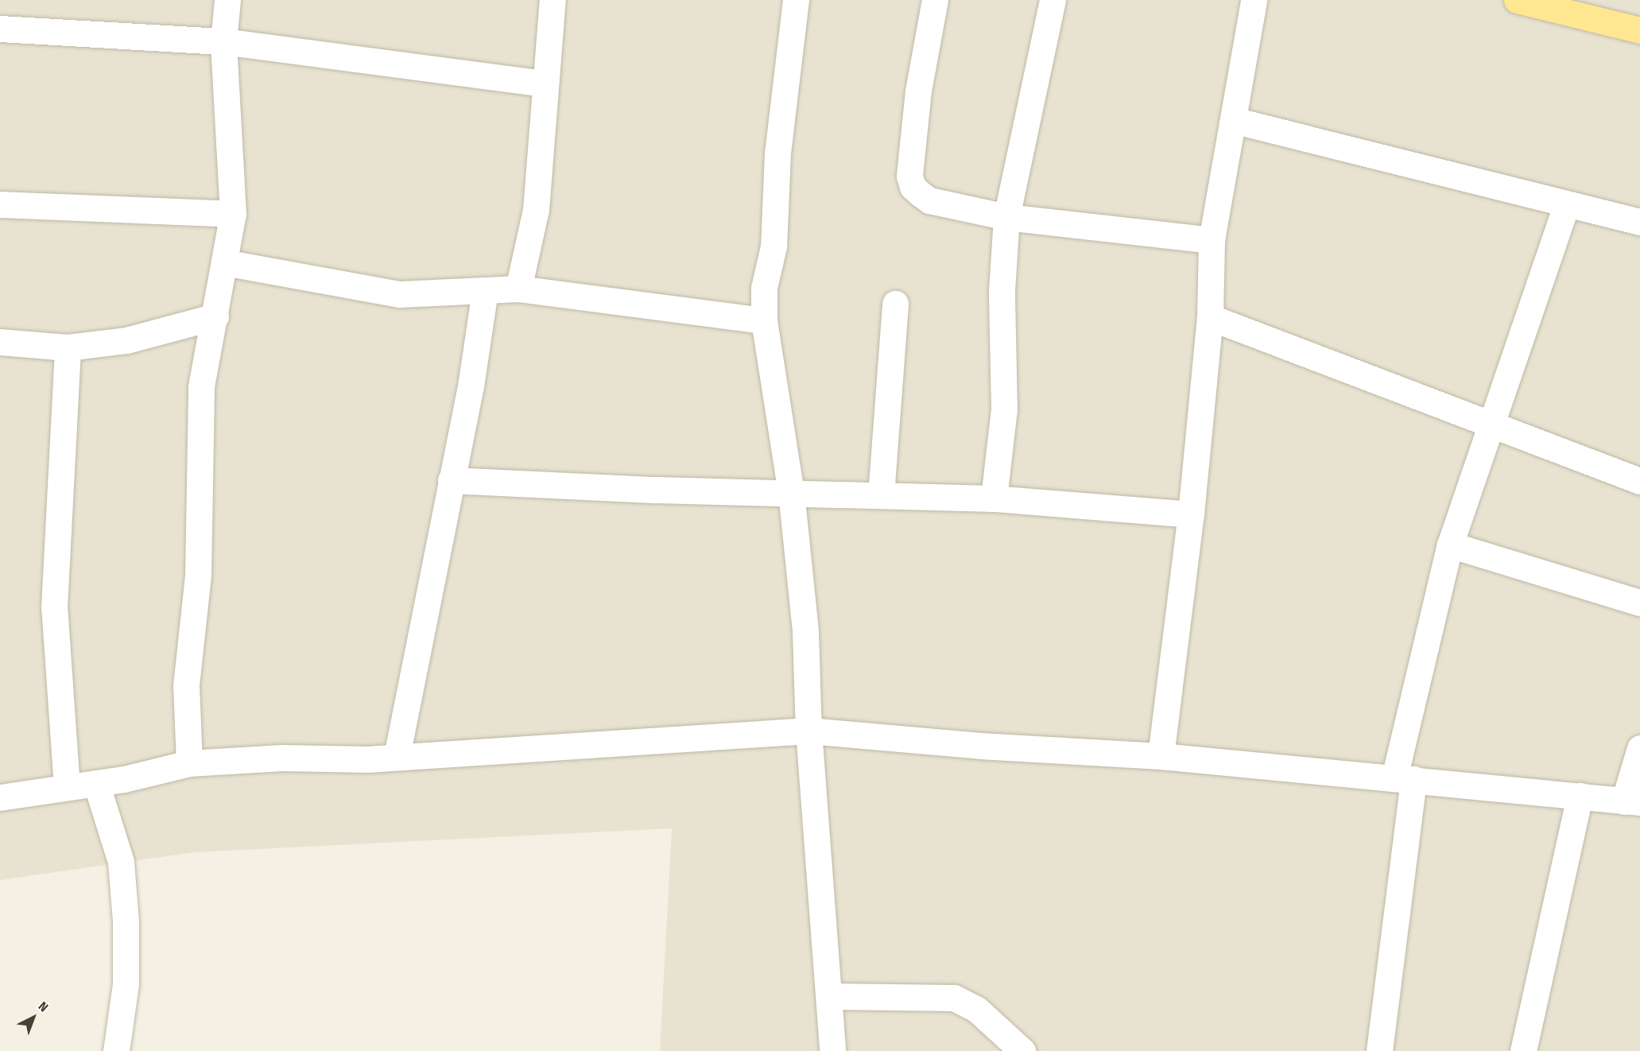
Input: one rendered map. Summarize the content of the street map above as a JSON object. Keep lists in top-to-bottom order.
{
  "north": "top right"
}
